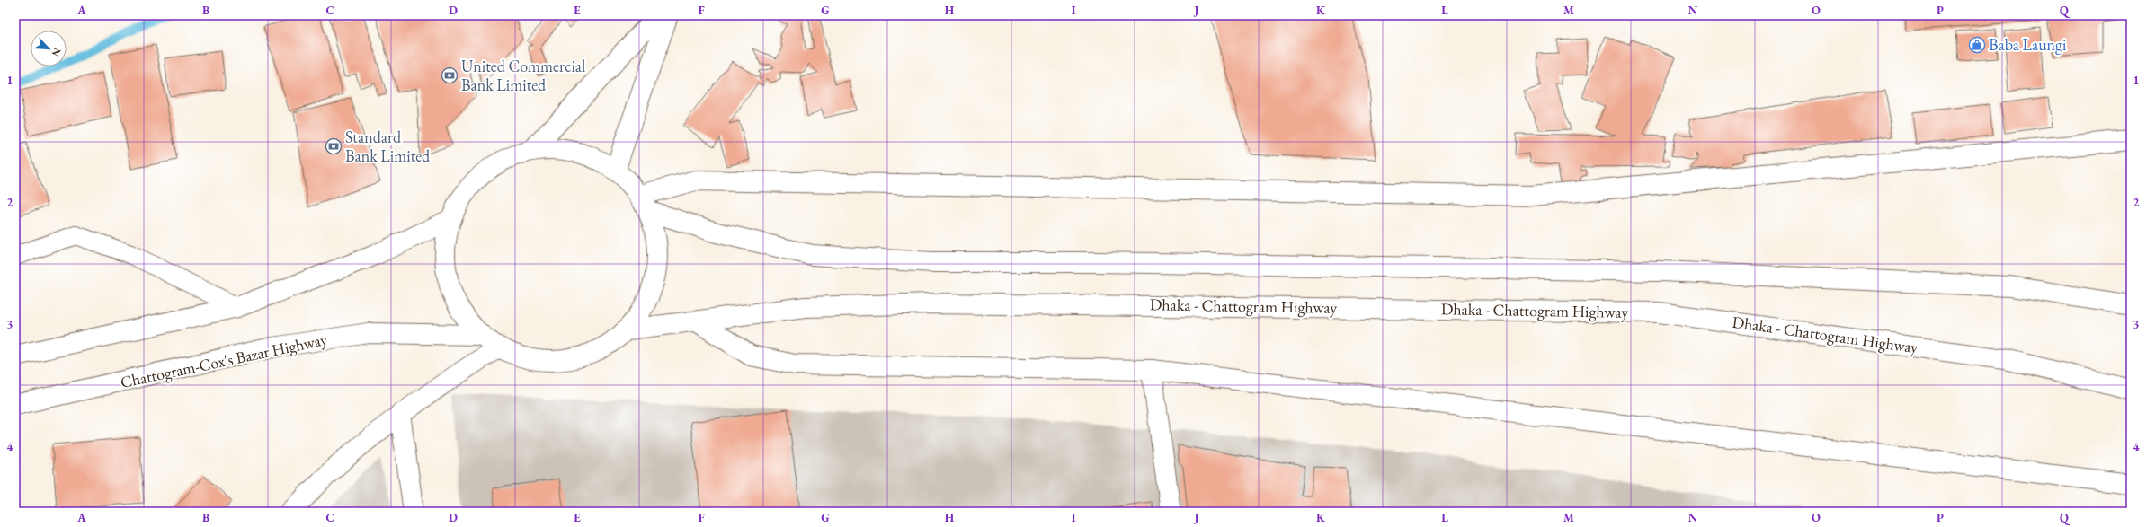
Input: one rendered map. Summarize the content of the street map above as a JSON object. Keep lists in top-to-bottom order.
{
  "streets": {
    "main road": ["Dhaka - Chattogram Highway", "Chattogram-Cox's Bazar Highway"]
  },
  "places": {
    "shop": ["Baba Laungi"],
    "bank": ["United Commercial Bank Limited", "Standard Bank Limited"]
  },
  "north": "bottom right",
  "grid": {
    "columns": [
      "A",
      "B",
      "C",
      "D",
      "E",
      "F",
      "G",
      "H",
      "I",
      "J",
      "K",
      "L",
      "M",
      "N",
      "O",
      "P",
      "Q"
    ],
    "rows": [
      "1",
      "2",
      "3",
      "4"
    ]
  }
}
